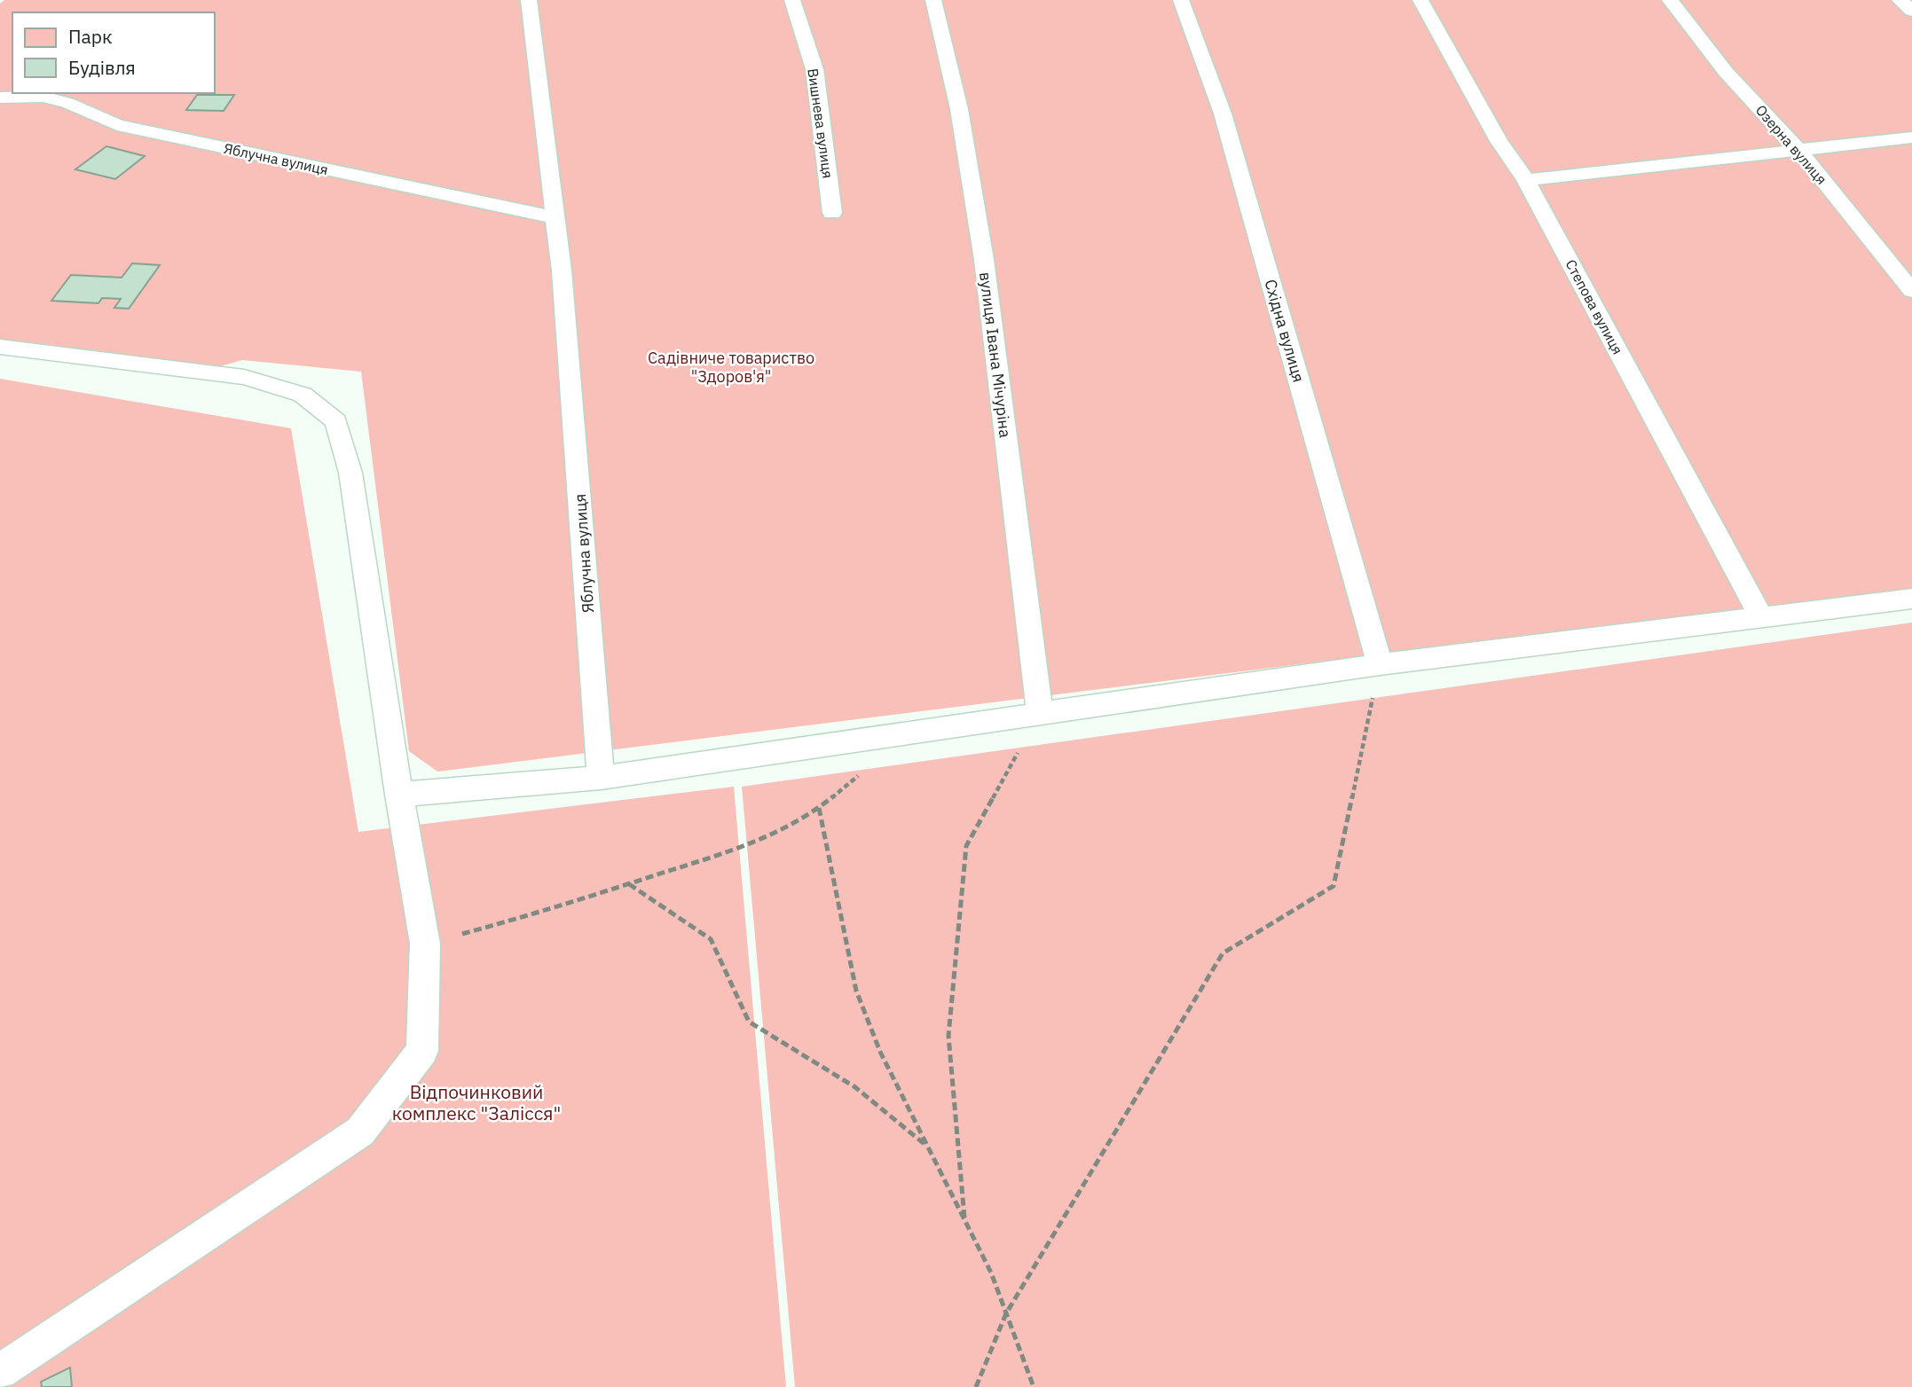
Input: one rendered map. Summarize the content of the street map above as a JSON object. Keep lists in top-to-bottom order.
{
  "streets": {
    "lane": [
      "Вишнева вулиця",
      "Озерна вулиця",
      "Яблучна вулиця",
      "Степова вулиця",
      "Східна вулиця",
      "вулиця Івана Мічуріна"
    ]
  },
  "parks": ["Садівниче товариство \"Здоров'я\"", "Відпочинковий комплекс \"Залісся\""],
  "legend": ["Парк", "Будівля"]
}
